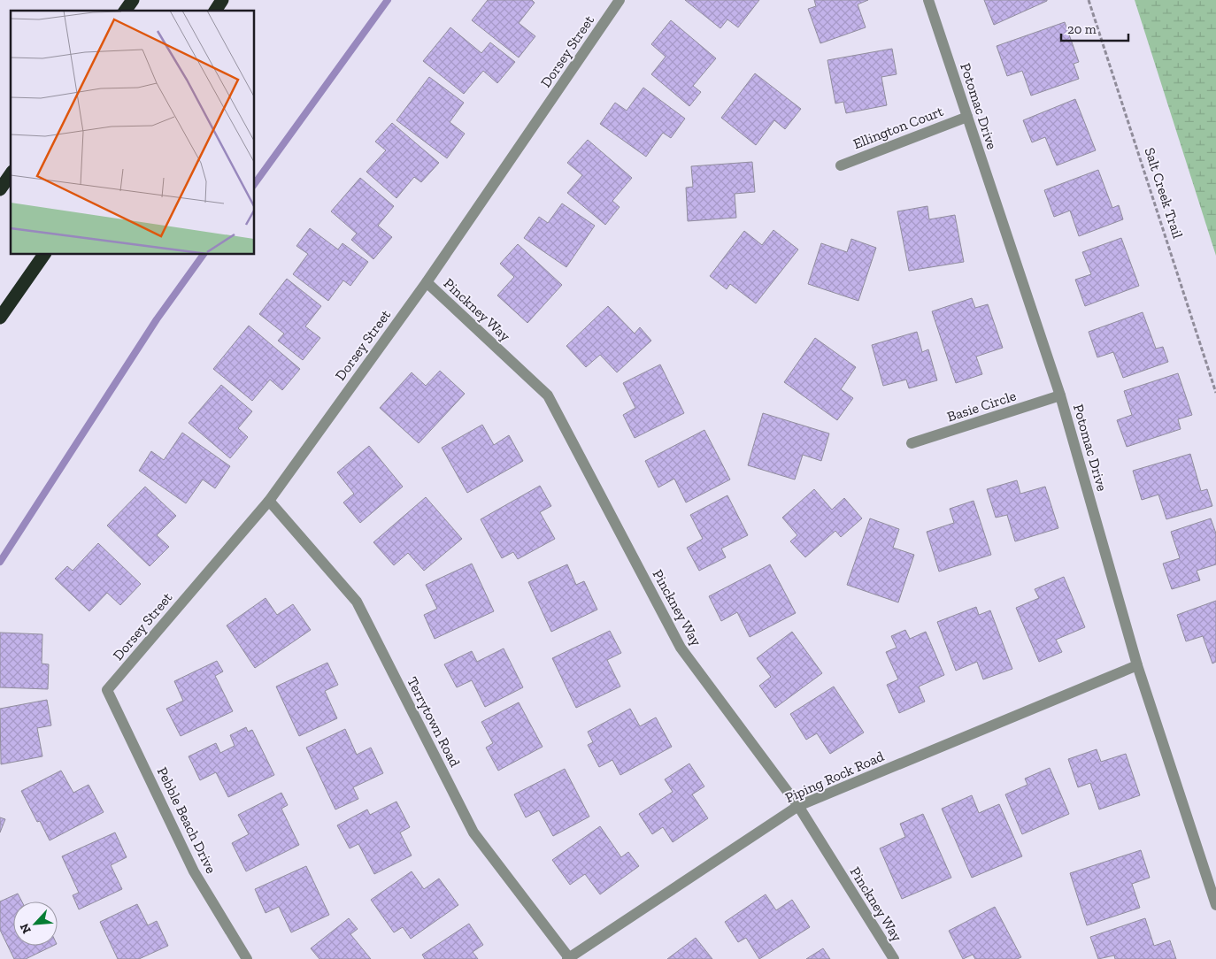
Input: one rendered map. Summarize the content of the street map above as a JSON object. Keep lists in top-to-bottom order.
{
  "streets": {
    "street": [
      "Dorsey Street",
      "Potomac Drive",
      "Ellington Court",
      "Pinckney Way",
      "Basie Circle",
      "Terrytown Road",
      "Piping Rock Road",
      "Pebble Beach Drive"
    ],
    "path": ["Salt Creek Trail"]
  },
  "crossings": [
    ["Dorsey Street", "Pinckney Way"],
    ["Dorsey Street", "Terrytown Road"],
    ["Dorsey Street", "Pebble Beach Drive"],
    ["Potomac Drive", "Ellington Court"],
    ["Potomac Drive", "Basie Circle"],
    ["Potomac Drive", "Piping Rock Road"],
    ["Pinckney Way", "Piping Rock Road"],
    ["Terrytown Road", "Piping Rock Road"]
  ],
  "scale_bar": "20 m",
  "north": "bottom left"
}
